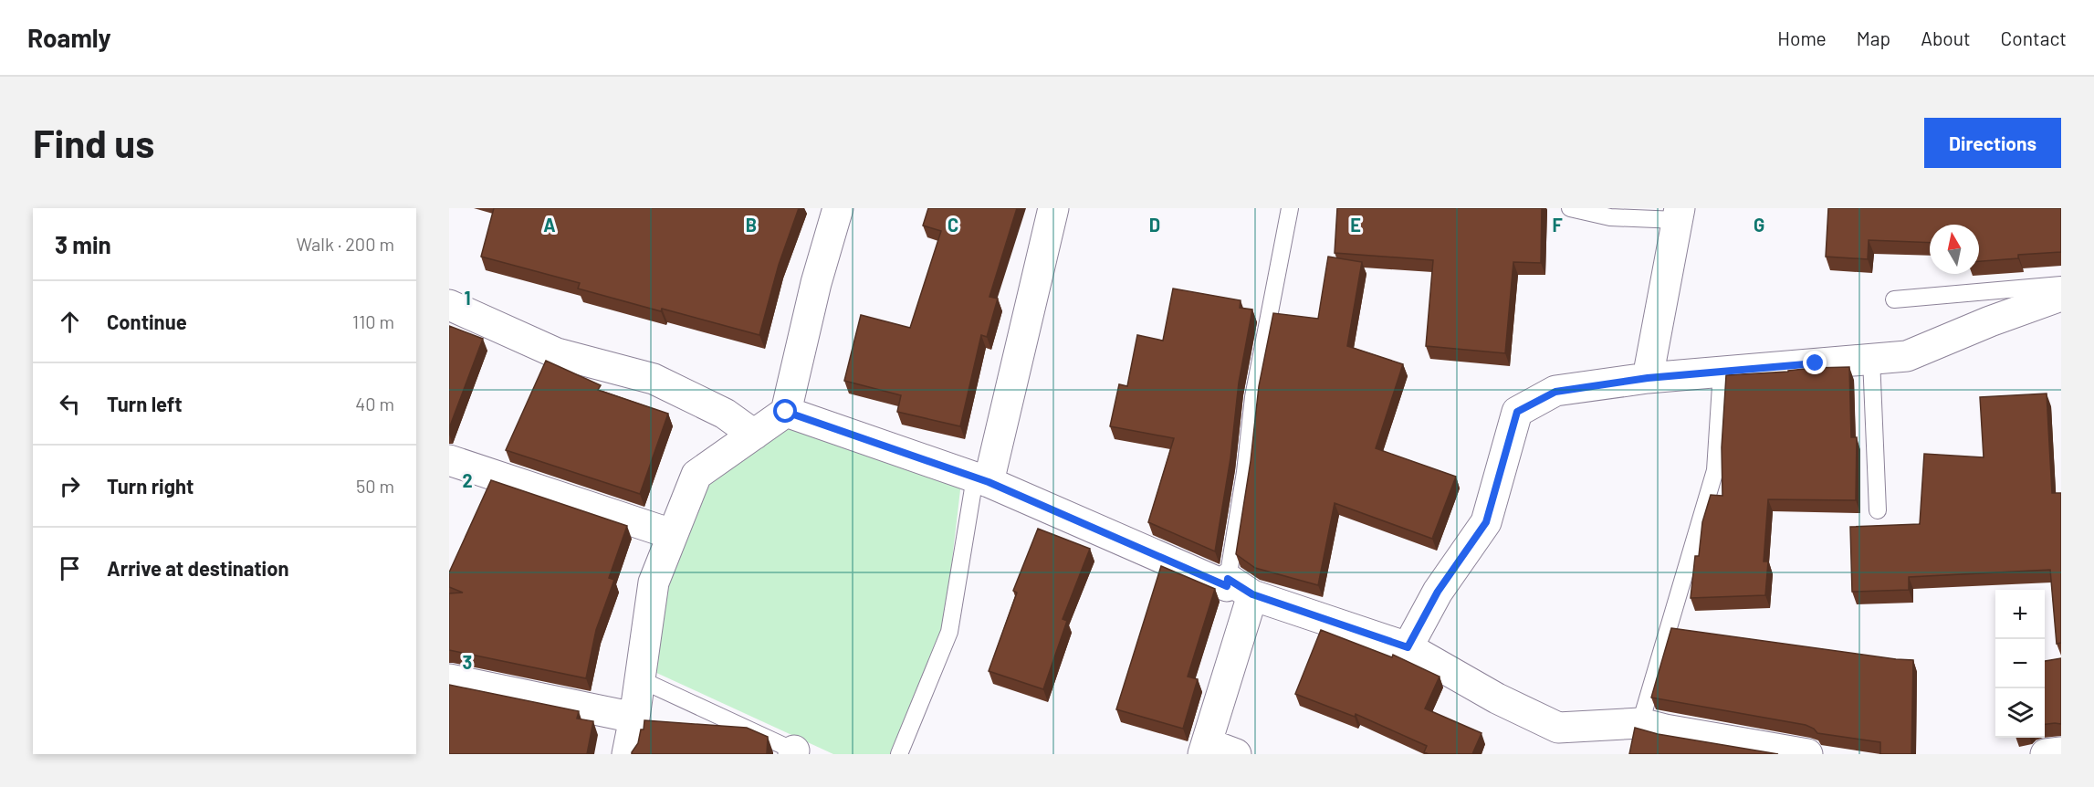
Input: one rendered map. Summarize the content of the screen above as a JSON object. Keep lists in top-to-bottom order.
{
  "north": "top",
  "page": {
    "header": "Roamly",
    "nav": [
      "Home",
      "Map",
      "About",
      "Contact"
    ],
    "buttons": "Directions",
    "title": "Find us",
    "heading": ["3 min", "Walk · 200 m"],
    "list": [
      ["Continue", "110 m"],
      ["Turn left", "40 m"],
      ["Turn right", "50 m"],
      "Arrive at destination"
    ],
    "map_buttons": ["+", "−"]
  },
  "grid": {
    "columns": [
      "A",
      "B",
      "C",
      "D",
      "E",
      "F",
      "G"
    ],
    "rows": ["1", "2", "3"]
  }
}
